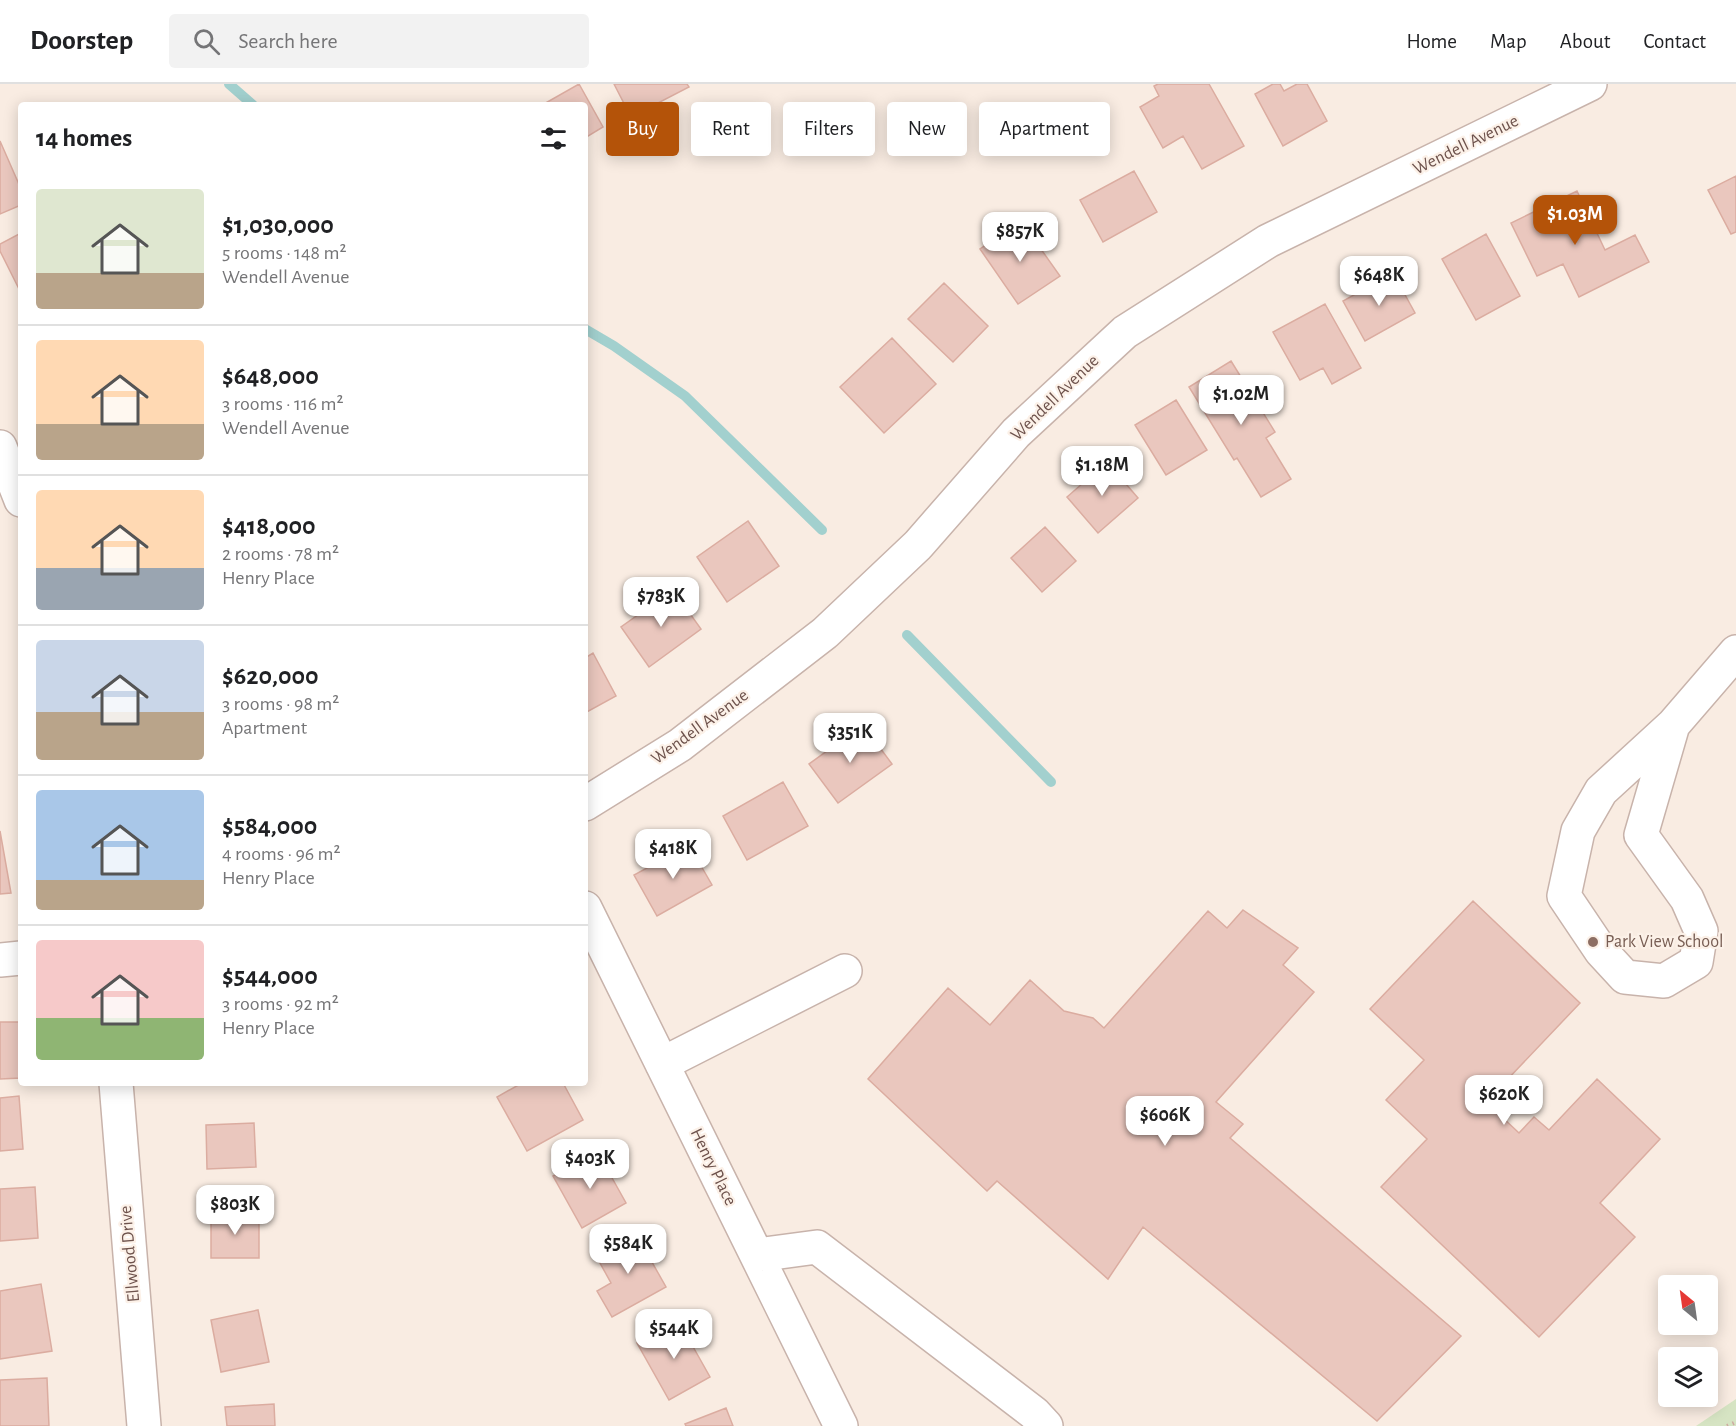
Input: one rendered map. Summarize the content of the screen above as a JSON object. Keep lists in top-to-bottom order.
{
  "streets": {
    "street": ["Wendell Avenue", "Henry Place", "Ellwood Drive"]
  },
  "places": ["Park View School"],
  "north": "top left",
  "page": {
    "header": "Doorstep",
    "search": "Search here",
    "nav": [
      "Home",
      "Map",
      "About",
      "Contact"
    ],
    "chip": [
      "Buy",
      "Rent",
      "Filters",
      "New",
      "Apartment"
    ],
    "heading": "14 homes",
    "list": [
      {
        "name": "$1,030,000",
        "note": "5 rooms · 148 m² · Wendell Avenue"
      },
      {
        "name": "$648,000",
        "note": "3 rooms · 116 m² · Wendell Avenue"
      },
      {
        "name": "$418,000",
        "note": "2 rooms · 78 m² · Henry Place"
      },
      {
        "name": "$620,000",
        "note": "3 rooms · 98 m² · Apartment"
      },
      {
        "name": "$584,000",
        "note": "4 rooms · 96 m² · Henry Place"
      },
      {
        "name": "$544,000",
        "note": "3 rooms · 92 m² · Henry Place"
      }
    ],
    "price": [
      "$1.03M",
      "$857K",
      "$648K",
      "$1.02M",
      "$1.18M",
      "$783K",
      "$351K",
      "$418K",
      "$620K",
      "$606K",
      "$403K",
      "$803K",
      "$584K",
      "$544K"
    ]
  }
}
